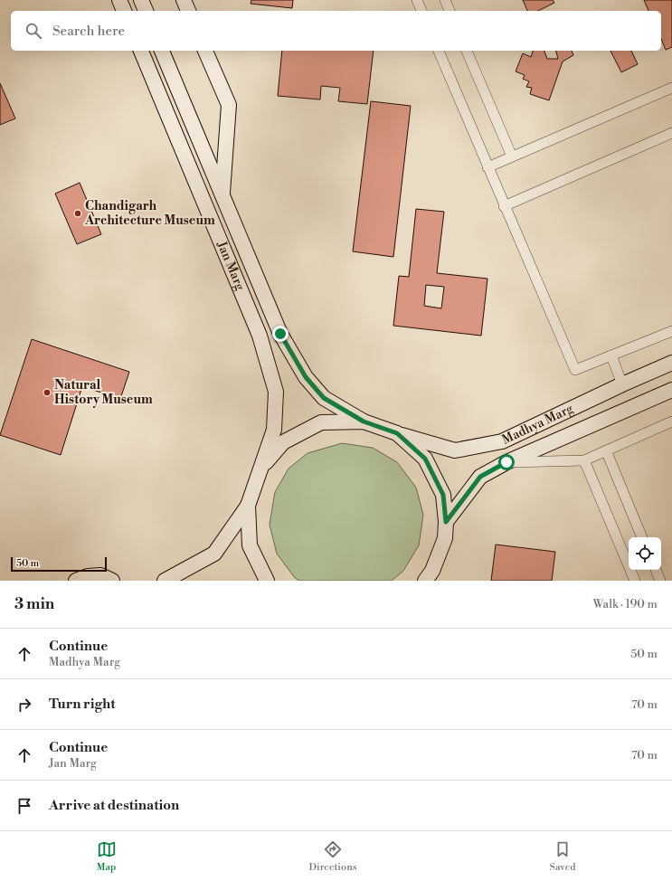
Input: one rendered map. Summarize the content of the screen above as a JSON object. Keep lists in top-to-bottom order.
{
  "streets": {
    "main road": ["Jan Marg", "Madhya Marg"]
  },
  "crossings": [
    ["Jan Marg", "Madhya Marg"]
  ],
  "places": ["Chandigarh Architecture Museum", "Natural History Museum"],
  "scale_bar": "50 m",
  "page": {
    "search": "Search here",
    "scale": "50 m",
    "heading": ["3 min", "Walk · 190 m"],
    "list": [
      ["Continue", "Madhya Marg", "50 m"],
      ["Turn right", "70 m"],
      ["Continue", "Jan Marg", "70 m"],
      "Arrive at destination"
    ],
    "nav": ["Map", "Directions", "Saved"]
  }
}
